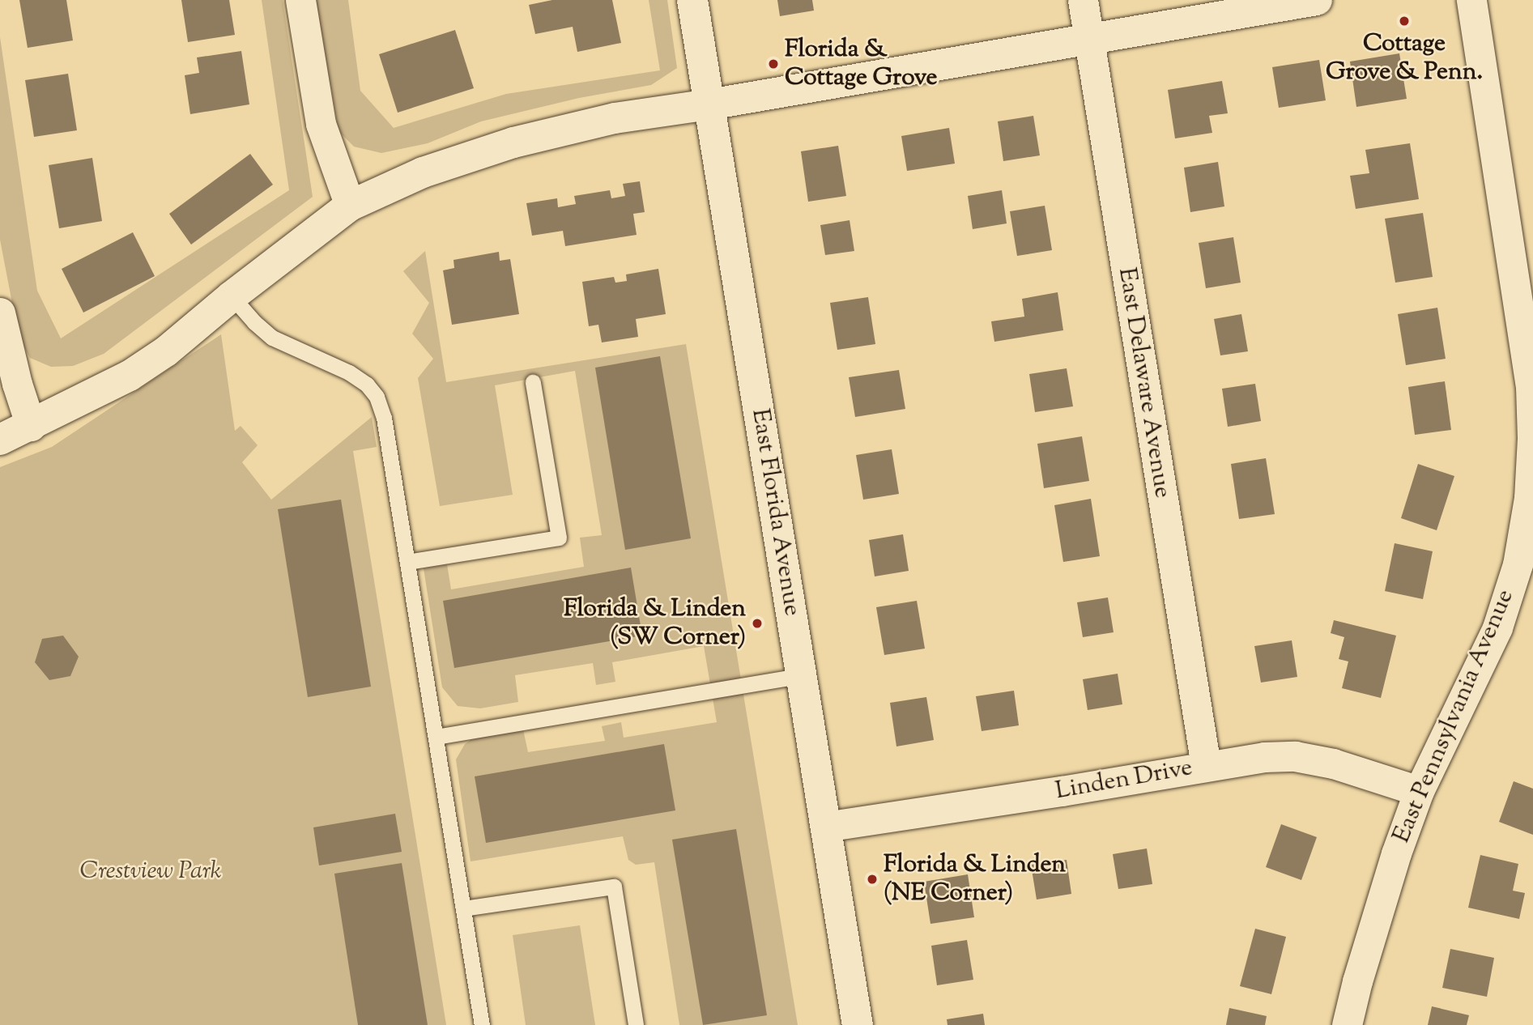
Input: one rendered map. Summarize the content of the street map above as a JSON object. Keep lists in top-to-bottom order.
{
  "streets": {
    "street": [
      "East Delaware Avenue",
      "East Florida Avenue",
      "East Pennsylvania Avenue",
      "Linden Drive"
    ]
  },
  "crossings": [
    ["East Delaware Avenue", "Linden Drive"],
    ["East Florida Avenue", "Linden Drive"],
    ["East Pennsylvania Avenue", "Linden Drive"]
  ],
  "parks": ["Crestview Park"],
  "places": [
    "Cottage Grove & Penn.",
    "Florida & Cottage Grove",
    "Florida & Linden (SW Corner)",
    "Florida & Linden (NE Corner)"
  ]
}
